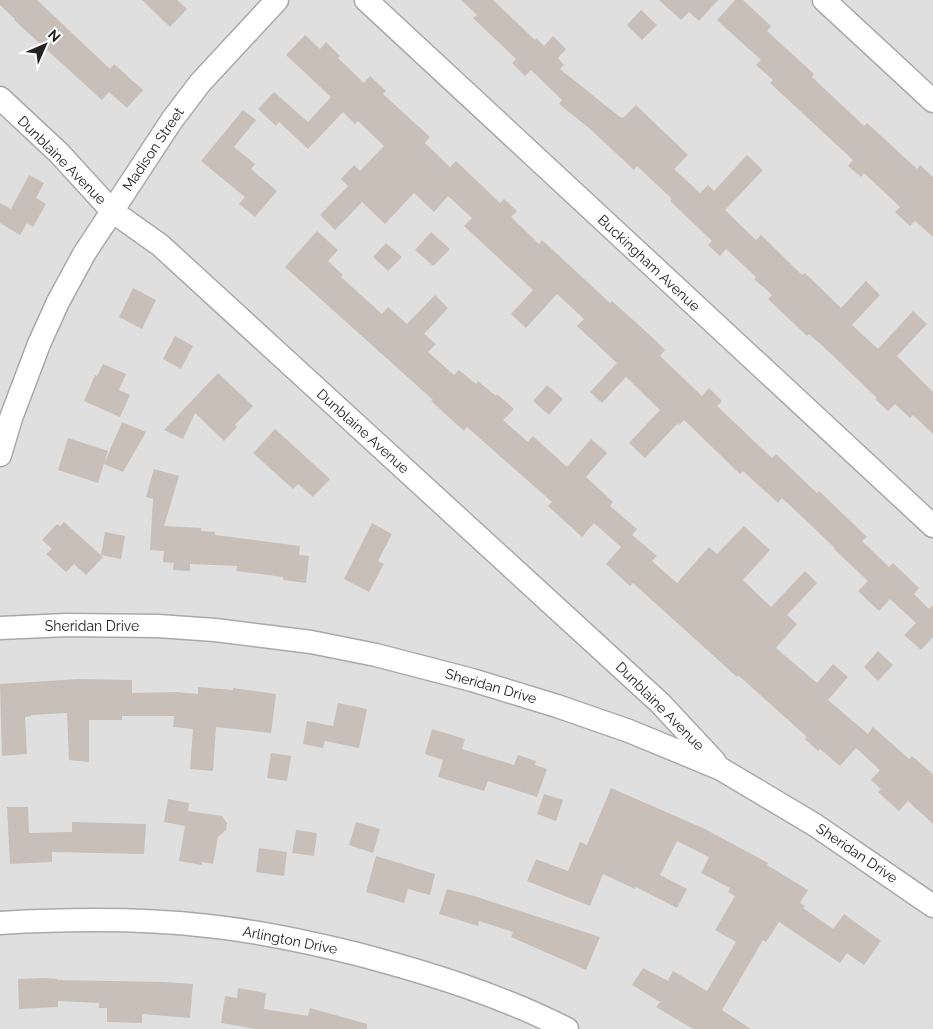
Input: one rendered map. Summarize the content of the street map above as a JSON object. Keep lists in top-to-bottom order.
{
  "streets": {
    "street": [
      "Madison Street",
      "Dunblaine Avenue",
      "Buckingham Avenue",
      "Sheridan Drive",
      "Arlington Drive"
    ]
  },
  "crossings": [
    ["Madison Street", "Dunblaine Avenue"],
    ["Dunblaine Avenue", "Sheridan Drive"]
  ],
  "north": "top right"
}
